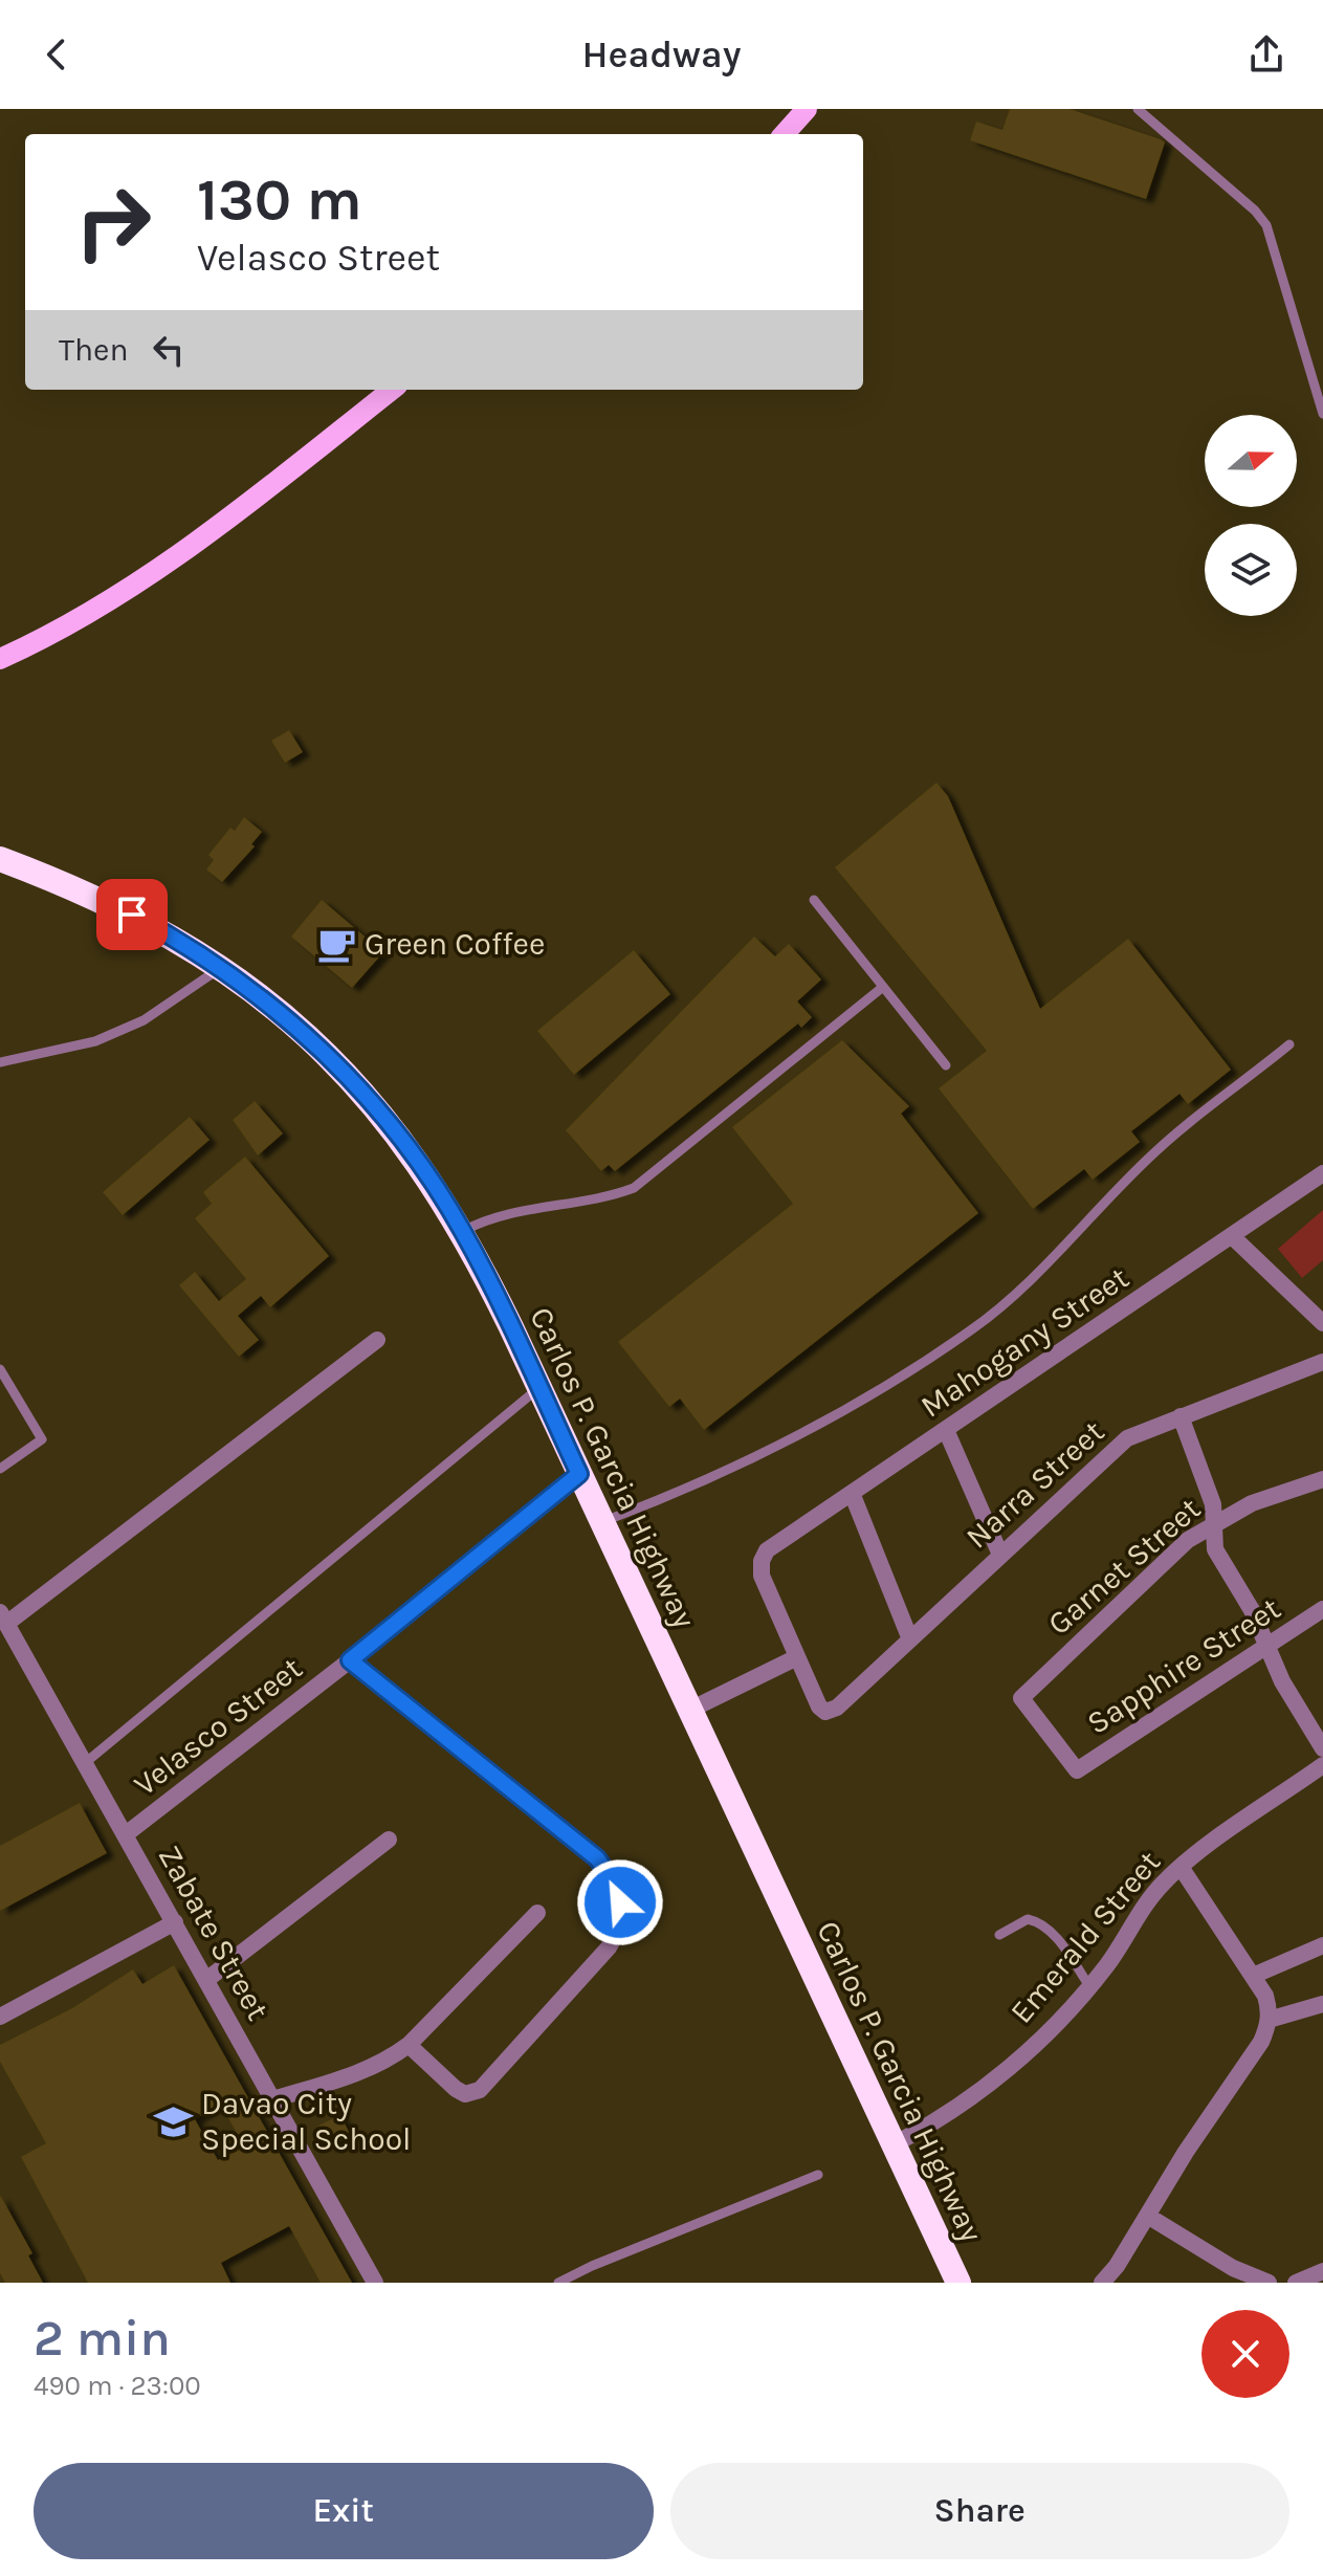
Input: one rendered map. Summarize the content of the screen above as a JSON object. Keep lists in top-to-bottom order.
{
  "streets": {
    "highway": ["Carlos P. Garcia Highway"],
    "street": [
      "Mahogany Street",
      "Narra Street",
      "Garnet Street",
      "Sapphire Street",
      "Velasco Street",
      "Zabate Street",
      "Emerald Street"
    ]
  },
  "crossings": [
    ["Mahogany Street", "Narra Street"],
    ["Carlos P. Garcia Highway", "Velasco Street"],
    ["Carlos P. Garcia Highway", "Emerald Street"],
    ["Garnet Street", "Sapphire Street"],
    ["Velasco Street", "Zabate Street"]
  ],
  "places": {
    "cafe": ["Green Coffee"],
    "school or university": ["Davao City Special School"]
  },
  "north": "right",
  "page": {
    "header": "Headway",
    "turn": ["130 m", "Velasco Street"],
    "then": "Then",
    "heading": ["2 min", "490 m · 23:00"],
    "buttons": ["Exit", "Share"]
  }
}
